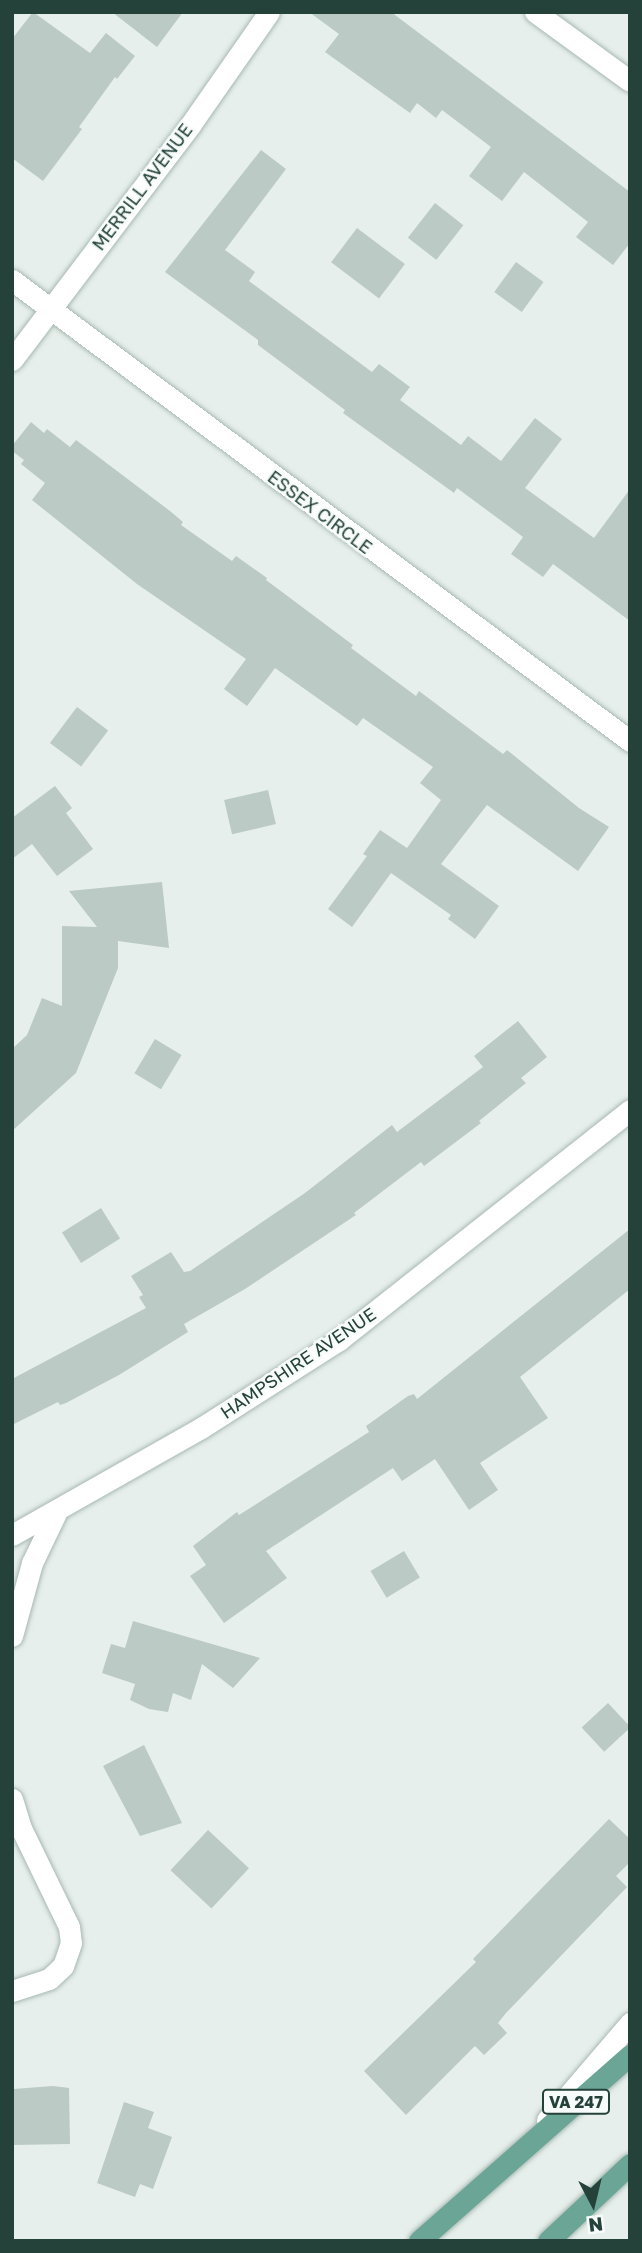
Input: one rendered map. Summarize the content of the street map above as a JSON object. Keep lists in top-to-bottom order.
{
  "streets": {
    "main road": ["VA 247"],
    "street": ["MERRILL AVENUE", "ESSEX CIRCLE", "HAMPSHIRE AVENUE"]
  },
  "crossings": [
    ["MERRILL AVENUE", "ESSEX CIRCLE"]
  ],
  "north": "bottom"
}
